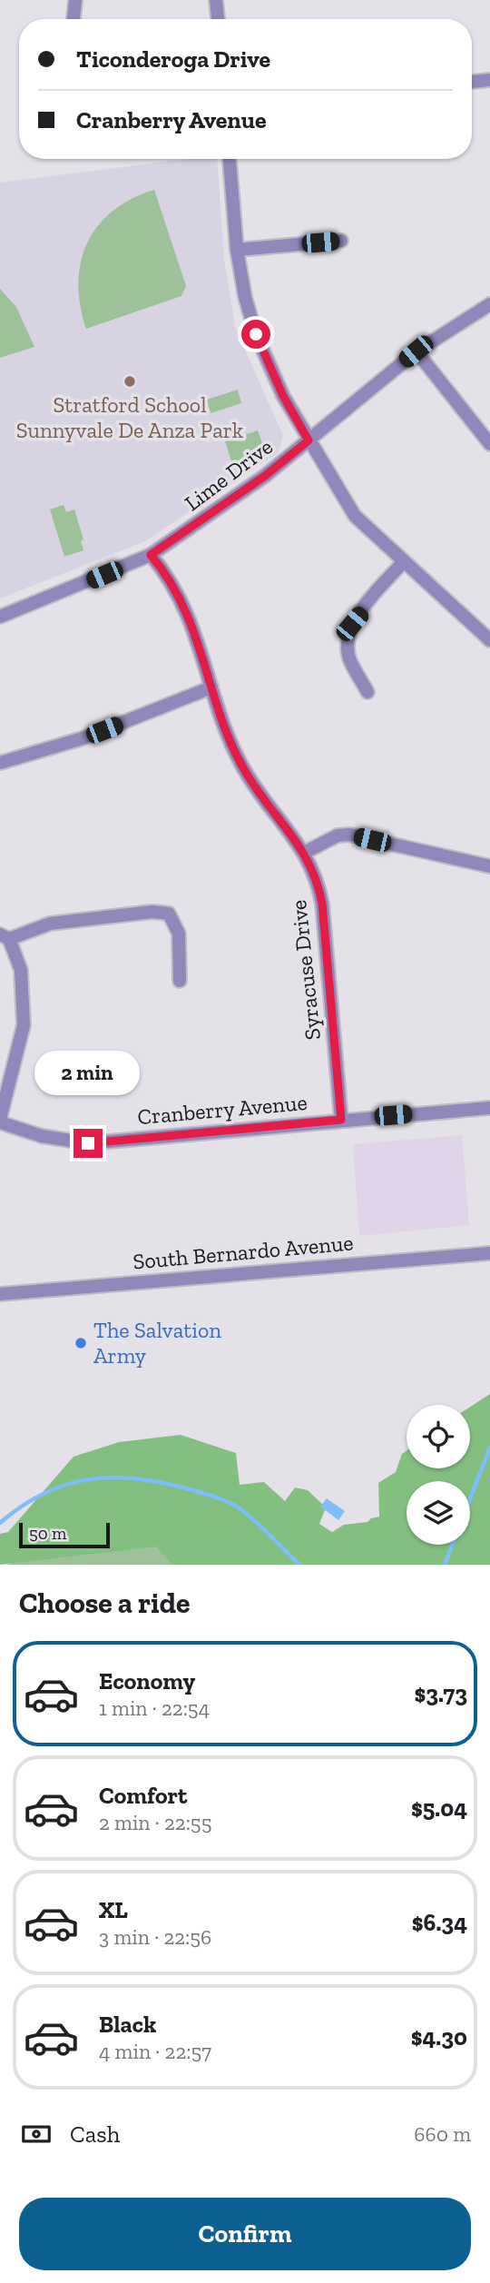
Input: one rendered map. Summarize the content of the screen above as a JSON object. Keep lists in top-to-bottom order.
{
  "streets": {
    "street": [
      "Lime Drive",
      "Syracuse Drive",
      "Cranberry Avenue",
      "South Bernardo Avenue"
    ]
  },
  "crossings": [
    ["Lime Drive", "Syracuse Drive"],
    ["Syracuse Drive", "Cranberry Avenue"]
  ],
  "places": ["Stratford School Sunnyvale De Anza Park", "The Salvation Army"],
  "scale_bar": "50 m",
  "page": {
    "banner": ["Ticonderoga Drive", "Cranberry Avenue"],
    "bubble": "2 min",
    "scale": "50 m",
    "heading": "Choose a ride",
    "list": [
      {
        "name": "Economy",
        "note": "1 min · 22:54",
        "value": "$3.73"
      },
      {
        "name": "Comfort",
        "note": "2 min · 22:55",
        "value": "$5.04"
      },
      {
        "name": "XL",
        "note": "3 min · 22:56",
        "value": "$6.34"
      },
      {
        "name": "Black",
        "note": "4 min · 22:57",
        "value": "$4.30"
      }
    ],
    "pay": ["Cash", "660 m"],
    "buttons": "Confirm"
  }
}
